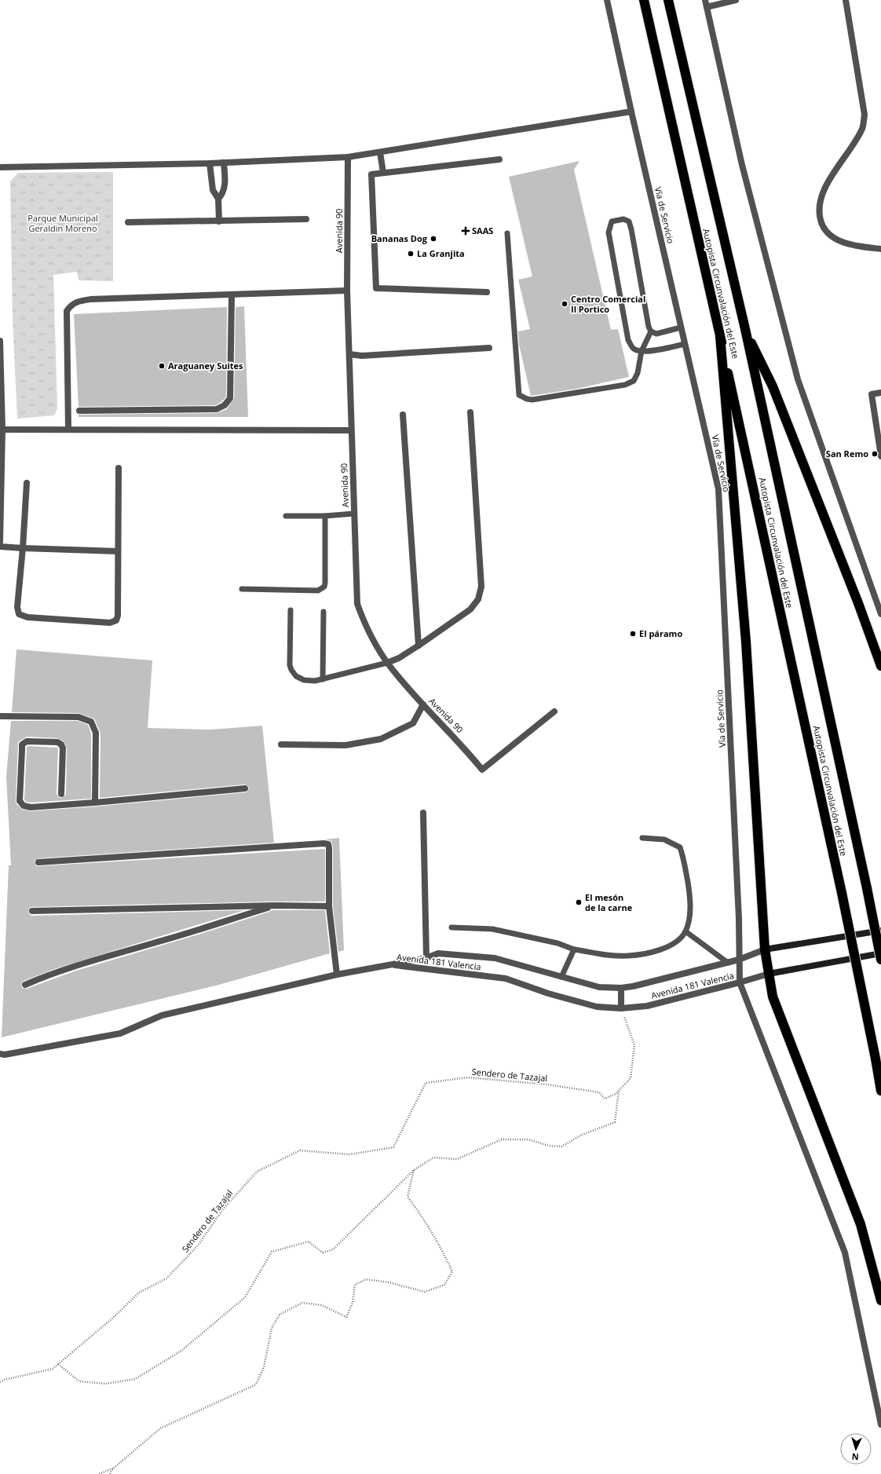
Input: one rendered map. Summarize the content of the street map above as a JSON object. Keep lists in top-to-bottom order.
{
  "streets": {
    "highway": ["Autopista Circunvalación del Este"],
    "street": ["Vía de Servicio", "Avenida 90", "Avenida 181 Valencia"],
    "path": ["Sendero de Tazajal"]
  },
  "crossings": [
    ["Vía de Servicio", "Avenida 181 Valencia"],
    ["Avenida 181 Valencia", "Sendero de Tazajal"]
  ],
  "parks": ["Parque Municipal Geraldin Moreno"],
  "places": {
    "health": ["SAAS"],
    "other": [
      "Bananas Dog",
      "La Granjita",
      "Centro Comercial Il Portico",
      "Araguaney Suites",
      "San Remo",
      "El páramo",
      "El mesón de la carne"
    ]
  },
  "north": "bottom"
}
